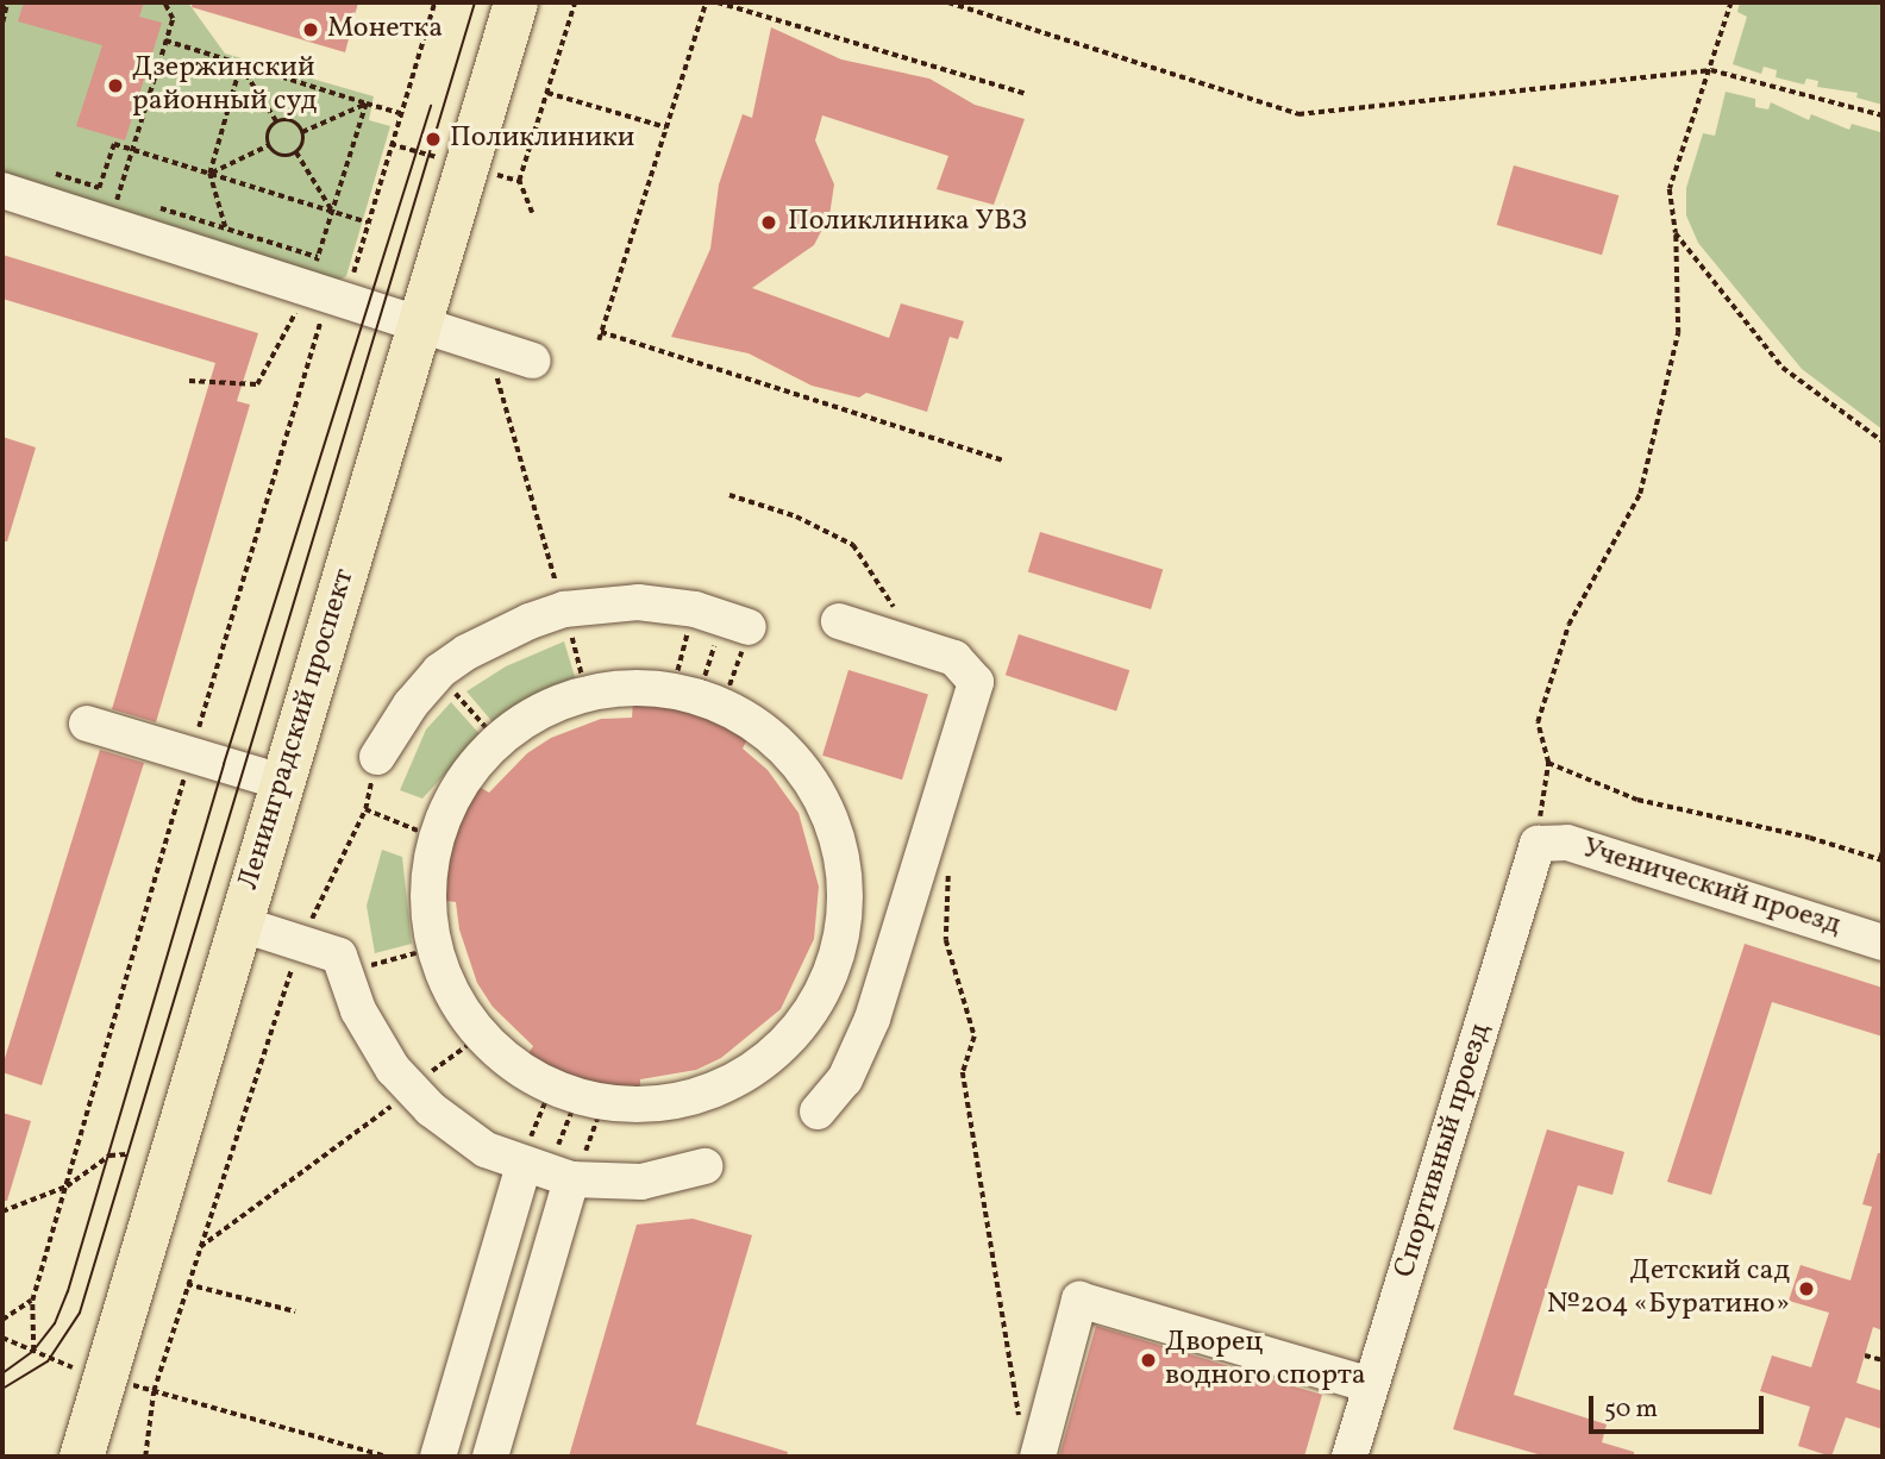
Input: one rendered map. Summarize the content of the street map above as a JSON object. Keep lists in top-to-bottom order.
{
  "streets": {
    "main road": ["Ленинградский проспект"],
    "street": ["Ученический проезд", "Спортивный проезд"]
  },
  "crossings": [
    ["Ученический проезд", "Спортивный проезд"]
  ],
  "places": [
    "Монетка",
    "Дзержинский районный суд",
    "Поликлиники",
    "Поликлиника УВЗ",
    "Детский сад №204 «Буратино»",
    "Дворец водного спорта"
  ],
  "scale_bar": "50 m"
}
